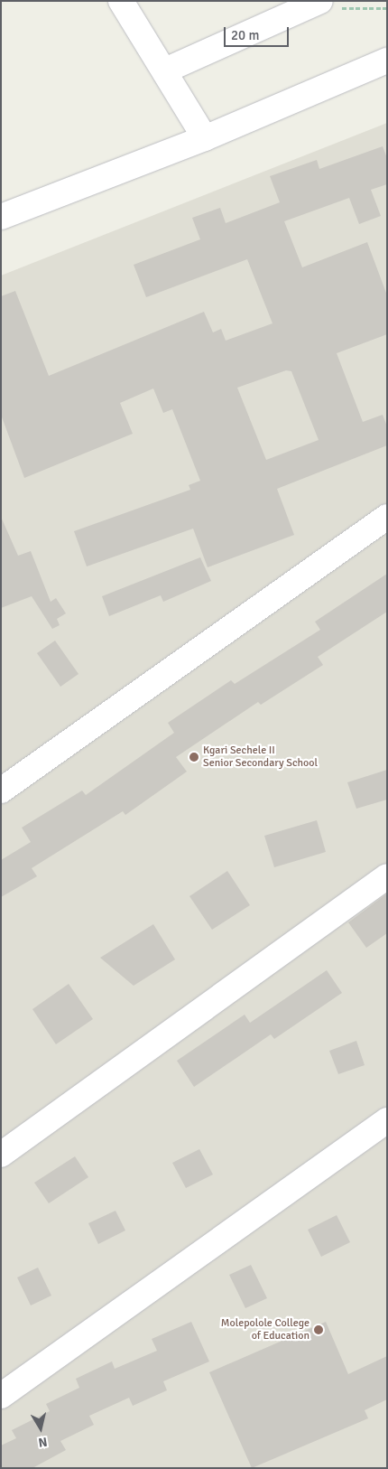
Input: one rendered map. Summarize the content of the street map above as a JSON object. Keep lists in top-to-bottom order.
{
  "places": ["Kgari Sechele II Senior Secondary School", "Molepolole College of Education"],
  "scale_bar": "20 m",
  "north": "bottom"
}
